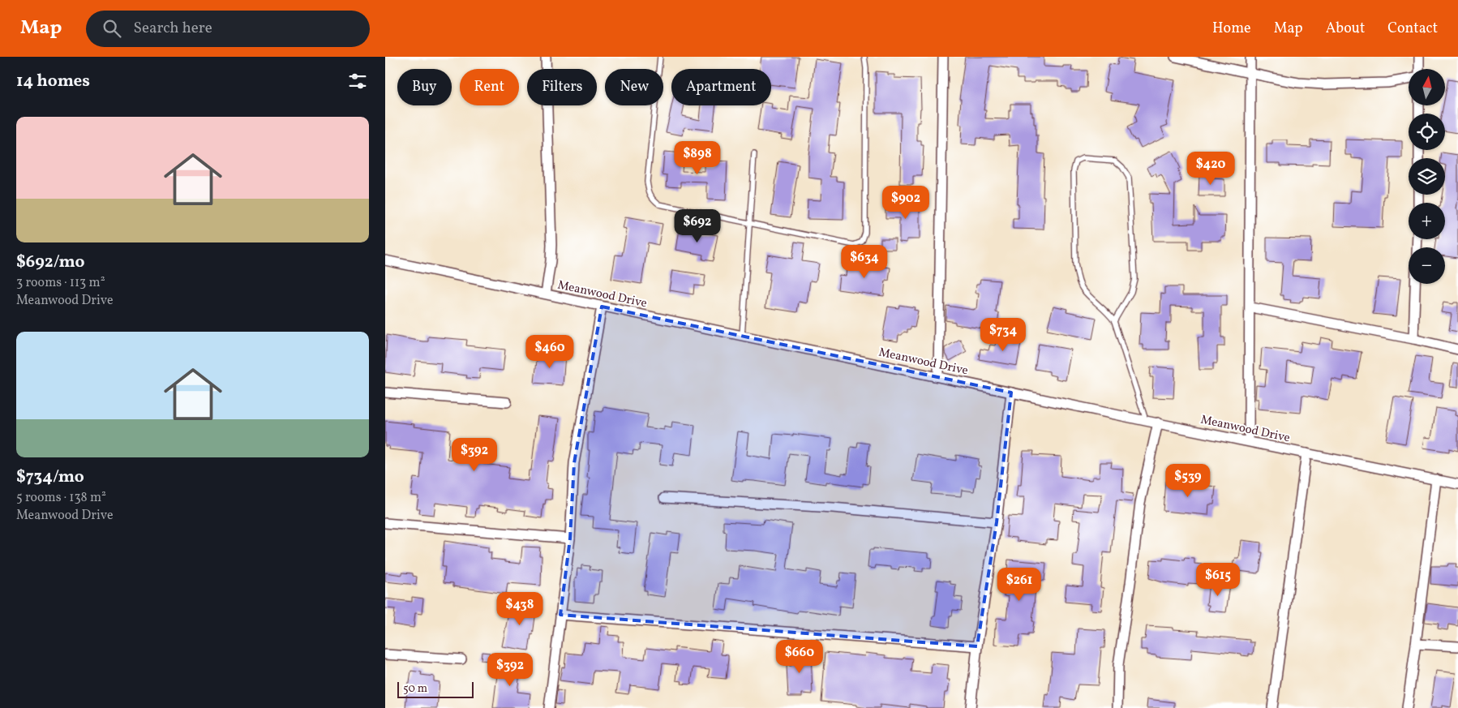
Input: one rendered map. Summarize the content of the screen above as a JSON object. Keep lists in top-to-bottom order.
{
  "streets": {
    "street": ["Meanwood Drive"]
  },
  "scale_bar": "50 m",
  "north": "top",
  "page": {
    "header": "Map",
    "search": "Search here",
    "nav": [
      "Home",
      "Map",
      "About",
      "Contact"
    ],
    "heading": "14 homes",
    "map_buttons": ["+", "−"],
    "chip": [
      "Buy",
      "Rent",
      "Filters",
      "New",
      "Apartment"
    ],
    "list": [
      {
        "name": "$692/mo",
        "note": "3 rooms · 113 m² · Meanwood Drive"
      },
      {
        "name": "$734/mo",
        "note": "5 rooms · 138 m² · Meanwood Drive"
      }
    ],
    "price": [
      "$898",
      "$420",
      "$902",
      "$692",
      "$634",
      "$734",
      "$460",
      "$392",
      "$539",
      "$615",
      "$261",
      "$438",
      "$660",
      "$392"
    ],
    "scale": "50 m"
  }
}
